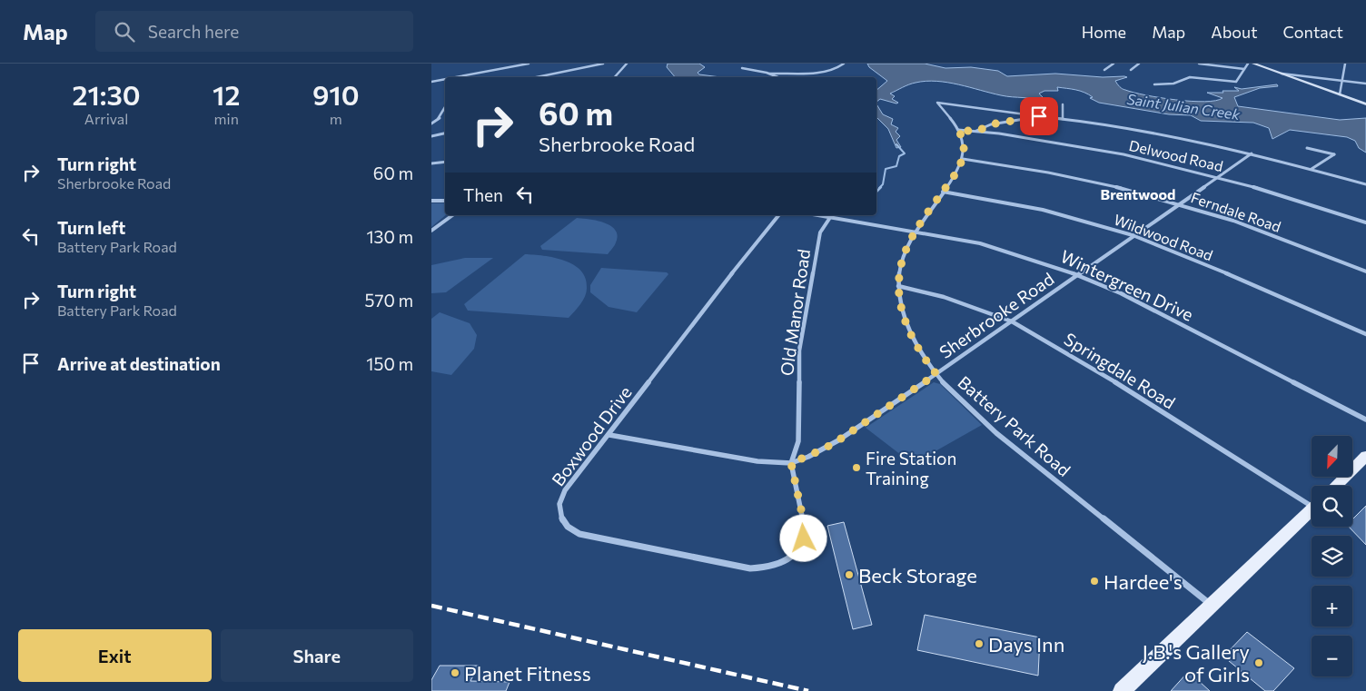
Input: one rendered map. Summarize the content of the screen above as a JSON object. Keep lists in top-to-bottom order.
{
  "streets": {
    "street": [
      "Delwood Road",
      "Ferndale Road",
      "Wildwood Road",
      "Wintergreen Drive",
      "Old Manor Road",
      "Sherbrooke Road",
      "Springdale Road",
      "Battery Park Road",
      "Boxwood Drive"
    ]
  },
  "crossings": [
    ["Delwood Road", "Sherbrooke Road"],
    ["Ferndale Road", "Sherbrooke Road"],
    ["Ferndale Road", "Battery Park Road"],
    ["Wildwood Road", "Sherbrooke Road"],
    ["Wildwood Road", "Battery Park Road"],
    ["Wintergreen Drive", "Old Manor Road"],
    ["Wintergreen Drive", "Sherbrooke Road"],
    ["Wintergreen Drive", "Battery Park Road"],
    ["Old Manor Road", "Sherbrooke Road"],
    ["Old Manor Road", "Boxwood Drive"],
    ["Sherbrooke Road", "Springdale Road"],
    ["Sherbrooke Road", "Battery Park Road"],
    ["Sherbrooke Road", "Boxwood Drive"],
    ["Springdale Road", "Battery Park Road"]
  ],
  "districts": ["Brentwood"],
  "water": ["Saint Julian Creek"],
  "places": [
    "Fire Station Training",
    "Beck Storage",
    "Hardee's",
    "Days Inn",
    "J.B.'s Gallery of Girls",
    "Planet Fitness"
  ],
  "north": "bottom left",
  "page": {
    "header": "Map",
    "search": "Search here",
    "nav": [
      "Home",
      "Map",
      "About",
      "Contact"
    ],
    "eta": [
      "21:30",
      "Arrival",
      "12",
      "min",
      "910",
      "m"
    ],
    "turn": ["60 m", "Sherbrooke Road"],
    "list": [
      {
        "name": "Turn right",
        "note": "Sherbrooke Road",
        "value": "60 m"
      },
      {
        "name": "Turn left",
        "note": "Battery Park Road",
        "value": "130 m"
      },
      {
        "name": "Turn right",
        "note": "Battery Park Road",
        "value": "570 m"
      },
      {
        "name": "Arrive at destination",
        "value": "150 m"
      }
    ],
    "then": "Then",
    "map_buttons": ["+", "−"],
    "buttons": ["Exit", "Share"]
  }
}
